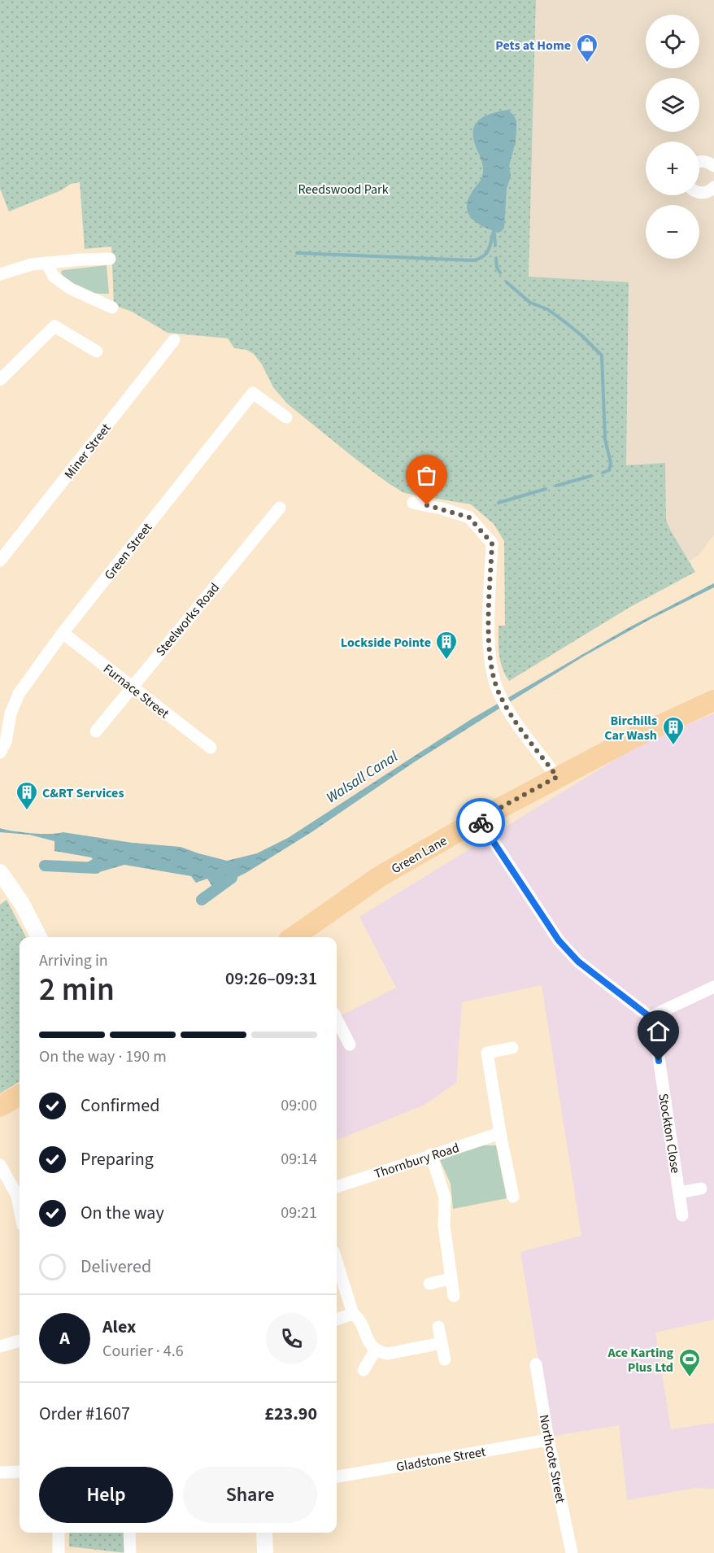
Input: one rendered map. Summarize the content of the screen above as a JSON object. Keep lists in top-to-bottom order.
{
  "streets": {
    "highway": ["Green Lane"],
    "street": [
      "Miner Street",
      "Green Street",
      "Steelworks Road",
      "Furnace Street",
      "Stockton Close",
      "Thornbury Road",
      "Gladstone Street",
      "Northcote Street"
    ]
  },
  "crossings": [
    ["Green Street", "Furnace Street"],
    ["Steelworks Road", "Furnace Street"],
    ["Gladstone Street", "Northcote Street"]
  ],
  "water": ["Walsall Canal"],
  "parks": ["Reedswood Park"],
  "places": {
    "shop": ["Pets at Home"],
    "building": ["Lockside Pointe", "Birchills Car Wash", "C&RT Services"],
    "sports": ["Ace Karting Plus Ltd"]
  },
  "page": {
    "map_buttons": ["+", "−"],
    "heading": ["2 min", "Arriving in", "09:26–09:31"],
    "panel": [
      "Alex",
      "Courier · 4.6",
      "Order #1607",
      "£23.90"
    ],
    "bar": "On the way · 190 m",
    "list": [
      ["Confirmed", "09:00"],
      ["Preparing", "09:14"],
      ["On the way", "09:21"],
      "Delivered"
    ],
    "round": "A",
    "buttons": ["Help", "Share"]
  }
}
